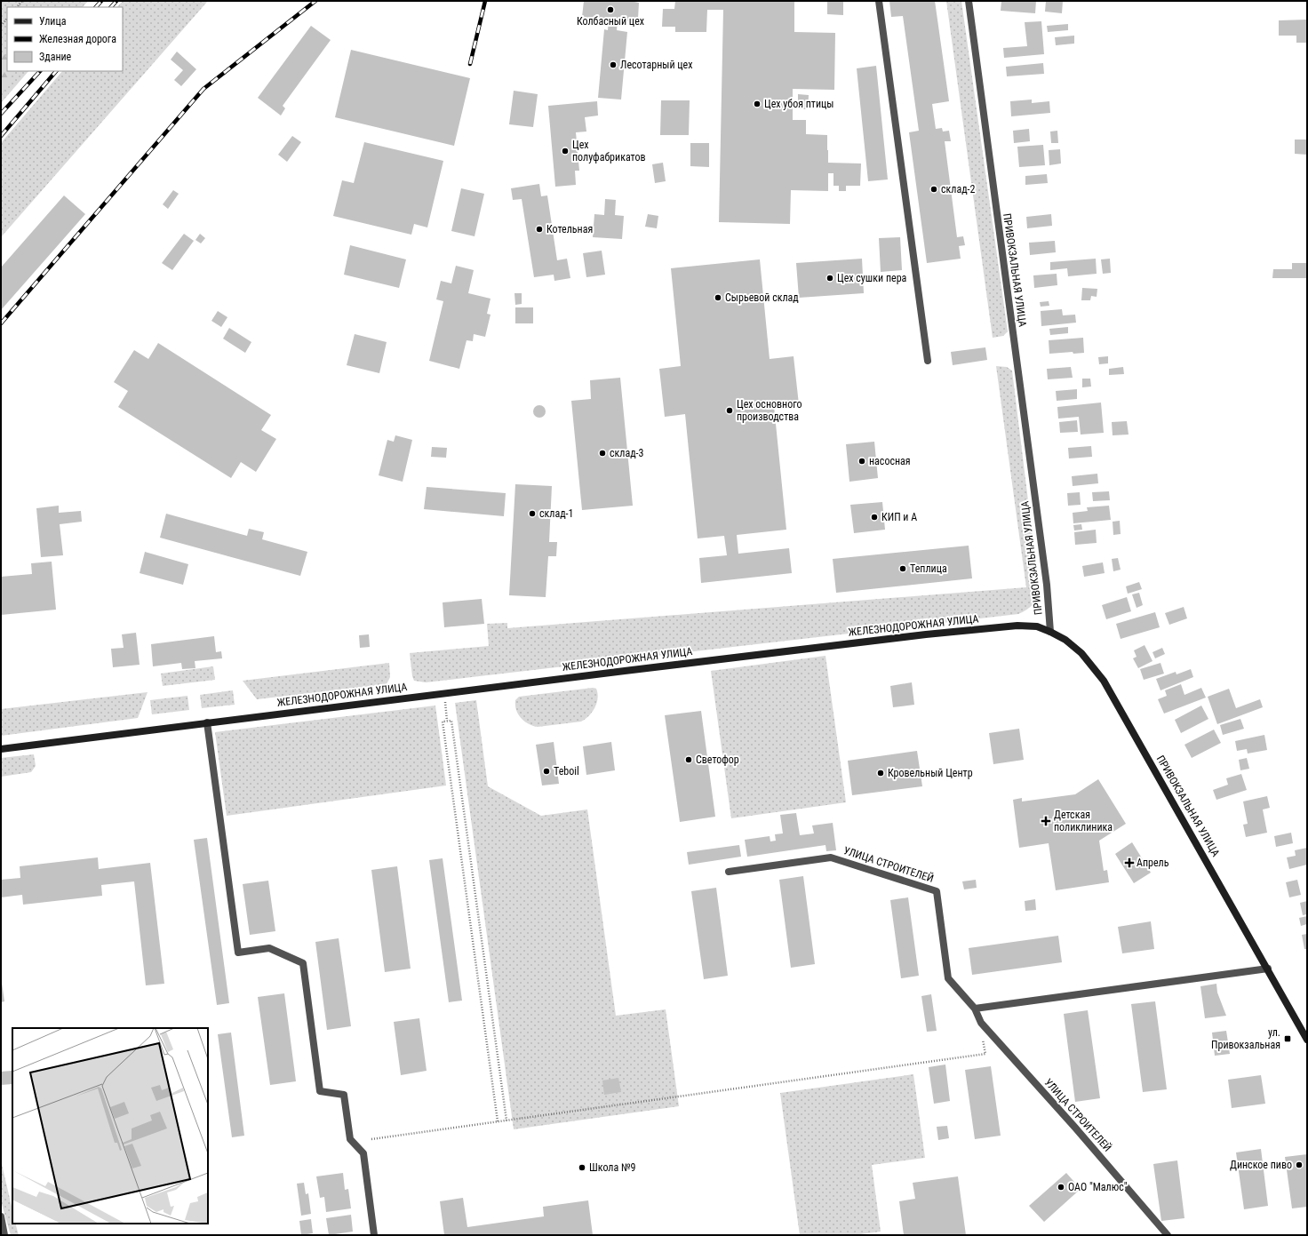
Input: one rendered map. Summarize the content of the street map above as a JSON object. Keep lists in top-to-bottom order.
{
  "streets": {
    "main road": ["ПРИВОКЗАЛЬНАЯ УЛИЦА", "ЖЕЛЕЗНОДОРОЖНАЯ УЛИЦА"],
    "street": ["УЛИЦА СТРОИТЕЛЕЙ"]
  },
  "crossings": [
    ["ПРИВОКЗАЛЬНАЯ УЛИЦА", "ЖЕЛЕЗНОДОРОЖНАЯ УЛИЦА"]
  ],
  "places": {
    "other": [
      "Колбасный цех",
      "Лесотарный цех",
      "Цех убоя птицы",
      "Цех полуфабрикатов",
      "склад-2",
      "Котельная",
      "Цех сушки пера",
      "Сырьевой склад",
      "Цех основного производства",
      "склад-3",
      "насосная",
      "склад-1",
      "КИП и А",
      "Теплица",
      "Светофор",
      "Teboil",
      "Кровельный Центр",
      "Динское пиво",
      "Школа №9",
      "ОАО \"Малюс\""
    ],
    "health": ["Детская поликлиника", "Апрель"],
    "transit": ["ул. Привокзальная"]
  },
  "legend": ["Улица", "Железная дорога", "Здание"]
}
